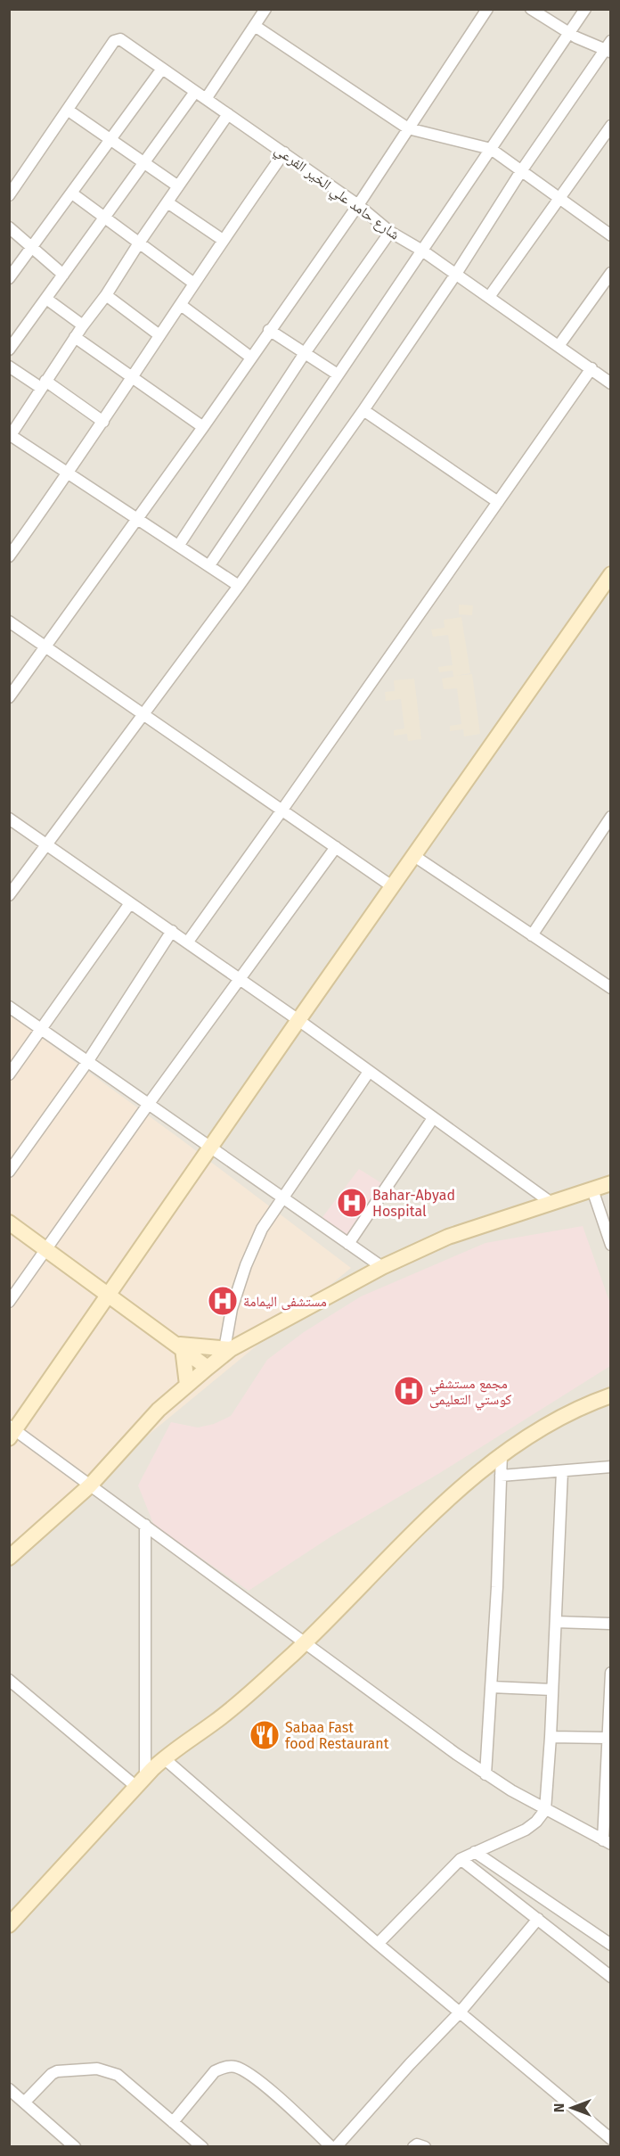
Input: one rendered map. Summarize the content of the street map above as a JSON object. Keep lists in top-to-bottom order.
{
  "streets": {
    "street": ["شارع حامد علي الخير الفرعي"]
  },
  "places": {
    "hospital": ["Bahar-Abyad Hospital", "مستشفى اليمامة", "مجمع مستشفي كوستي التعليمى"],
    "restaurant": ["Sabaa Fast food Restaurant"]
  },
  "north": "left"
}
